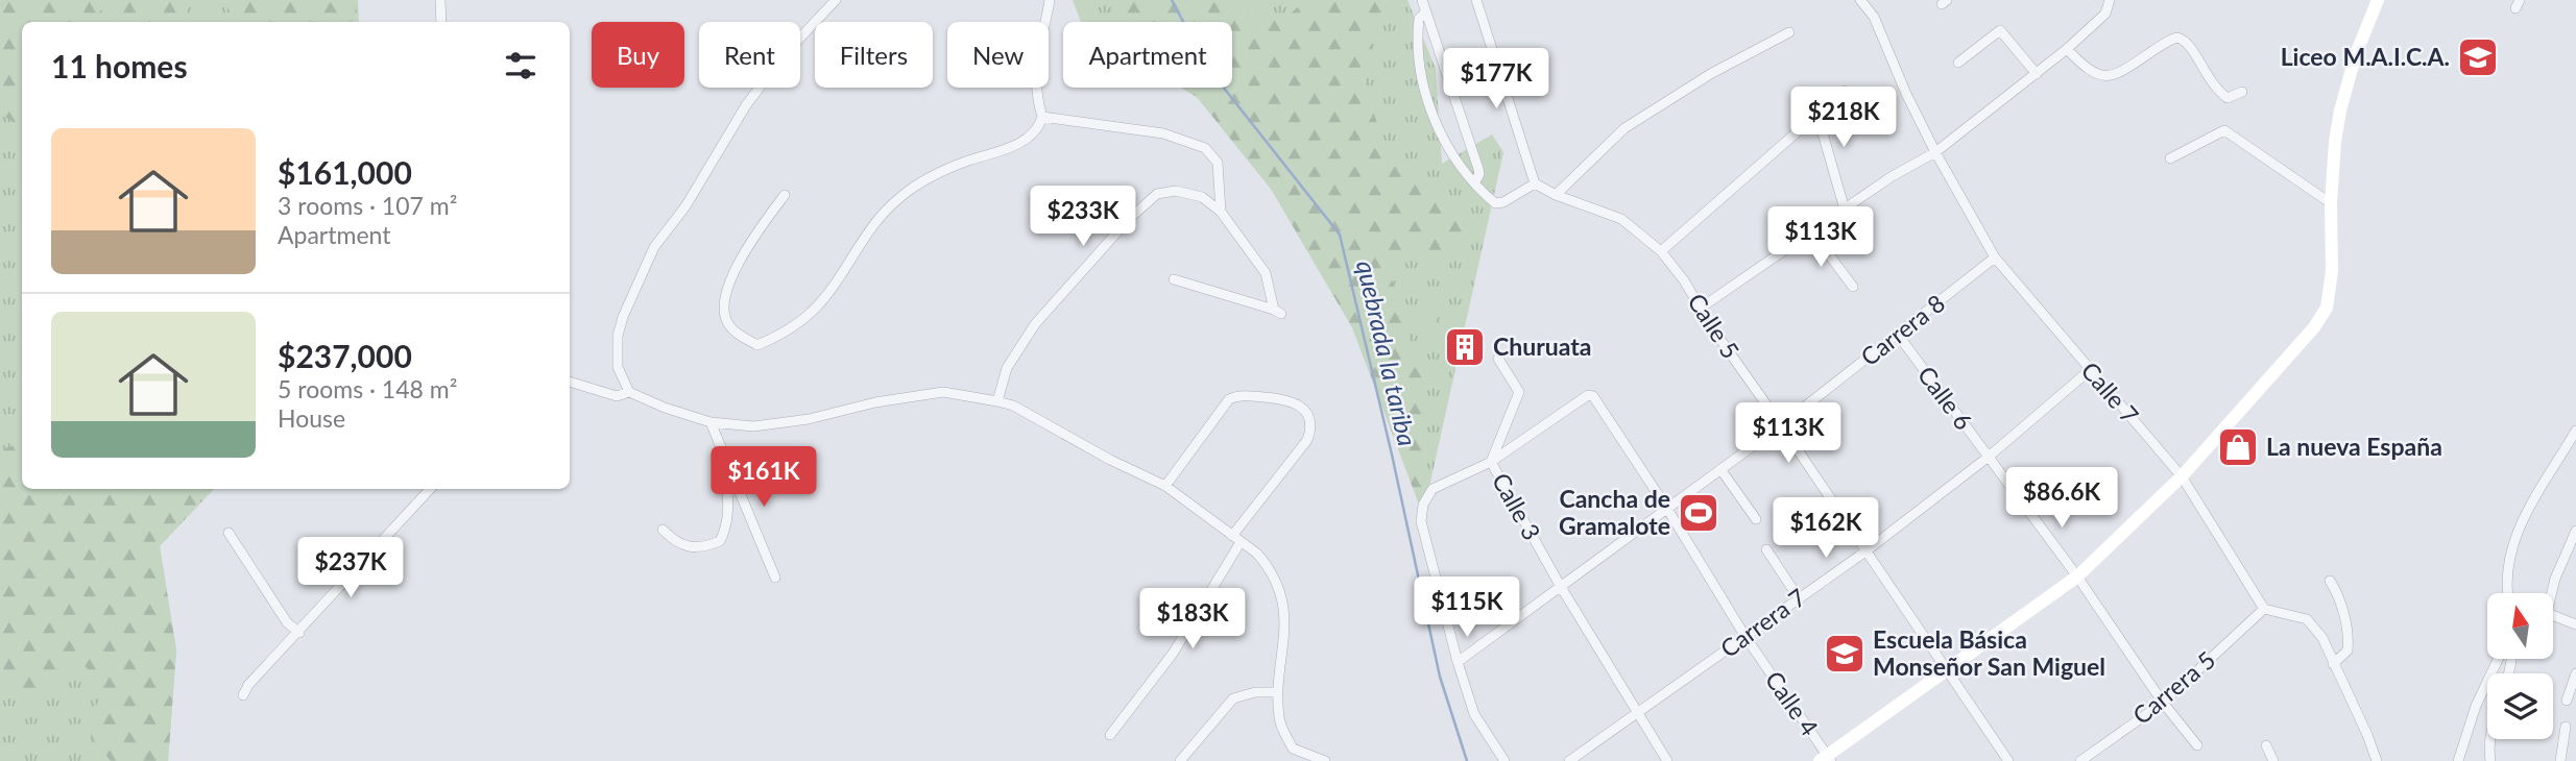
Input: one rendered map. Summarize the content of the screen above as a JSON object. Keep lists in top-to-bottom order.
{
  "streets": {
    "street": [
      "Calle 5",
      "Carrera 8",
      "Calle 7",
      "Calle 6",
      "Calle 3",
      "Carrera 7",
      "Carrera 5",
      "Calle 4"
    ]
  },
  "crossings": [
    ["Calle 5", "Carrera 8"],
    ["Calle 5", "Carrera 7"],
    ["Carrera 8", "Calle 7"],
    ["Carrera 8", "Calle 6"],
    ["Carrera 8", "Calle 3"],
    ["Carrera 8", "Calle 4"],
    ["Calle 7", "Carrera 7"],
    ["Calle 7", "Carrera 5"],
    ["Calle 6", "Carrera 7"],
    ["Calle 6", "Carrera 5"],
    ["Calle 3", "Carrera 7"],
    ["Calle 3", "Calle 4"],
    ["Carrera 7", "Calle 4"]
  ],
  "water": ["quebrada la tariba"],
  "places": {
    "school or university": ["Liceo M.A.I.C.A.", "Escuela Básica Monseñor San Miguel"],
    "building": ["Churuata"],
    "shop": ["La nueva España"],
    "sports": ["Cancha de Gramalote"]
  },
  "north": "top",
  "page": {
    "chip": [
      "Buy",
      "Rent",
      "Filters",
      "New",
      "Apartment"
    ],
    "heading": "11 homes",
    "price": [
      "$177K",
      "$218K",
      "$233K",
      "$113K",
      "$113K",
      "$161K",
      "$86.6K",
      "$162K",
      "$237K",
      "$115K",
      "$183K"
    ],
    "list": [
      {
        "name": "$161,000",
        "note": "3 rooms · 107 m² · Apartment"
      },
      {
        "name": "$237,000",
        "note": "5 rooms · 148 m² · House"
      }
    ]
  }
}
